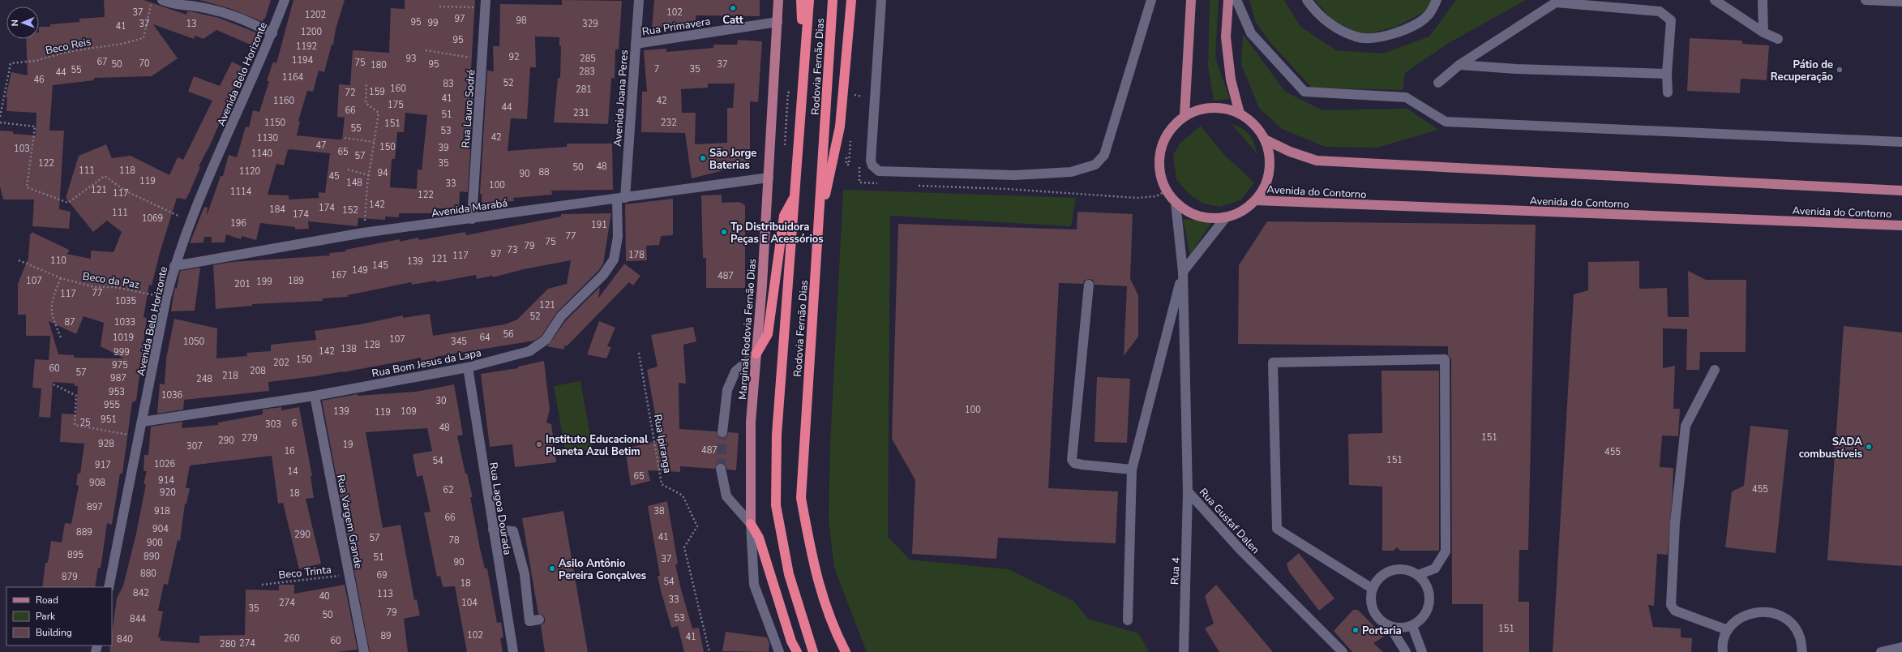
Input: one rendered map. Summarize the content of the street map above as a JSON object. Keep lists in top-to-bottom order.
{
  "streets": {
    "highway": ["Rodovia Fernão Dias"],
    "main road": ["Avenida do Contorno", "Marginal Rodovia Fernão Dias"],
    "street": [
      "Rua Primavera",
      "Avenida Belo Horizonte",
      "Avenida Joana Peres",
      "Rua Lauro Sodré",
      "Avenida Marabá",
      "Rua Bom Jesus da Lapa",
      "Rua Lagoa Dourada",
      "Rua Gustaf Dalen",
      "Rua Vargem Grande",
      "Rua 4"
    ],
    "path": [
      "Beco Reis",
      "Beco da Paz",
      "Rua Ipiranga",
      "Beco Trinta"
    ]
  },
  "crossings": [
    ["Rua Primavera", "Avenida Joana Peres"],
    ["Rua Primavera", "Marginal Rodovia Fernão Dias"],
    ["Avenida Belo Horizonte", "Avenida Marabá"],
    ["Avenida Belo Horizonte", "Beco da Paz"],
    ["Avenida Belo Horizonte", "Rua Bom Jesus da Lapa"],
    ["Avenida Joana Peres", "Avenida Marabá"],
    ["Avenida Joana Peres", "Rua Bom Jesus da Lapa"],
    ["Rua Lauro Sodré", "Avenida Marabá"],
    ["Avenida do Contorno", "Rua Gustaf Dalen"],
    ["Avenida Marabá", "Marginal Rodovia Fernão Dias"],
    ["Avenida Marabá", "Rua Bom Jesus da Lapa"],
    ["Rua Bom Jesus da Lapa", "Rua Lagoa Dourada"],
    ["Rua Bom Jesus da Lapa", "Rua Vargem Grande"],
    ["Rua Gustaf Dalen", "Rua 4"],
    ["Rua Vargem Grande", "Beco Trinta"]
  ],
  "places": [
    "Catt",
    "Pátio de Recuperação",
    "São Jorge Baterias",
    "Tp Distribuidora Peças E Acessórios",
    "Instituto Educacional Planeta Azul Betim",
    "SADA combustíveis",
    "Asilo Antônio Pereira Gonçalves",
    "Portaria"
  ],
  "house_numbers": [
    "37",
    "102",
    "1202",
    "97",
    "98",
    "95",
    "99",
    "37",
    "13",
    "329",
    "41",
    "1200",
    "95",
    "1192",
    "92",
    "93",
    "285",
    "1194",
    "67",
    "75",
    "70",
    "50",
    "95",
    "37",
    "180",
    "7",
    "35",
    "55",
    "283",
    "44",
    "1164",
    "46",
    "52",
    "83",
    "160",
    "281",
    "159",
    "72",
    "41",
    "1160",
    "42",
    "175",
    "44",
    "66",
    "231",
    "51",
    "1150",
    "232",
    "151",
    "55",
    "53",
    "42",
    "1130",
    "47",
    "150",
    "39",
    "103",
    "65",
    "1140",
    "57",
    "122",
    "35",
    "48",
    "50",
    "111",
    "118",
    "1120",
    "88",
    "94",
    "90",
    "45",
    "119",
    "148",
    "33",
    "100",
    "121",
    "1114",
    "117",
    "122",
    "142",
    "174",
    "184",
    "152",
    "111",
    "174",
    "1069",
    "196",
    "191",
    "77",
    "75",
    "79",
    "73",
    "97",
    "178",
    "117",
    "121",
    "110",
    "139",
    "145",
    "149",
    "167",
    "487",
    "107",
    "189",
    "199",
    "201",
    "77",
    "117",
    "1035",
    "121",
    "52",
    "87",
    "1033",
    "56",
    "1019",
    "64",
    "107",
    "1050",
    "345",
    "128",
    "138",
    "142",
    "999",
    "150",
    "202",
    "975",
    "60",
    "208",
    "57",
    "218",
    "987",
    "248",
    "953",
    "1036",
    "30",
    "955",
    "100",
    "139",
    "109",
    "119",
    "951",
    "25",
    "6",
    "303",
    "48",
    "151",
    "279",
    "290",
    "928",
    "19",
    "307",
    "487",
    "16",
    "455",
    "151",
    "54",
    "1026",
    "917",
    "14",
    "65",
    "914",
    "908",
    "455",
    "62",
    "920",
    "18",
    "897",
    "918",
    "38",
    "66",
    "904",
    "889",
    "290",
    "41",
    "57",
    "78",
    "900",
    "895",
    "890",
    "51",
    "37",
    "90",
    "880",
    "69",
    "879",
    "54",
    "18",
    "842",
    "113",
    "40",
    "33",
    "274",
    "104",
    "35",
    "79",
    "50",
    "53",
    "844",
    "151",
    "102",
    "89",
    "41",
    "260",
    "840",
    "60",
    "274",
    "280"
  ],
  "legend": ["Road", "Park", "Building"],
  "north": "left"
}
